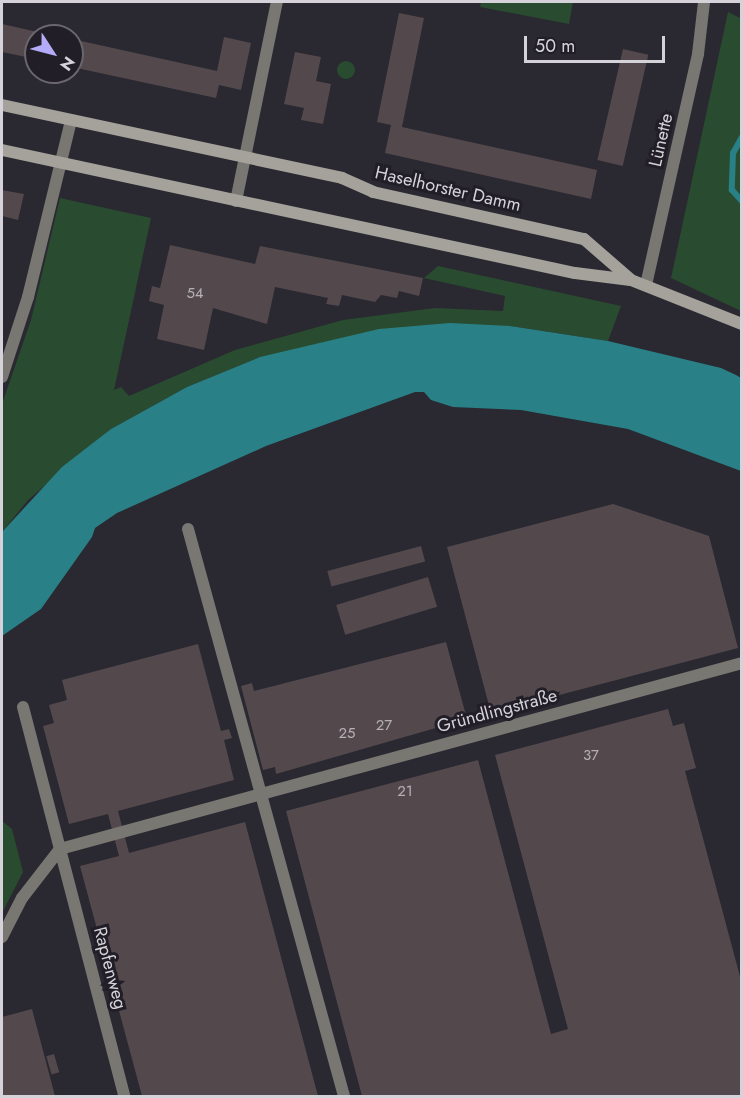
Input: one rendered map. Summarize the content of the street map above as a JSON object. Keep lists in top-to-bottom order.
{
  "streets": {
    "street": [
      "Lünette",
      "Haselhorster Damm",
      "Gründlingstraße",
      "Rapfenweg"
    ]
  },
  "crossings": [
    ["Lünette", "Haselhorster Damm"]
  ],
  "house_numbers": [
    "54",
    "27",
    "25",
    "37",
    "21"
  ],
  "scale_bar": "50 m",
  "north": "bottom right"
}
